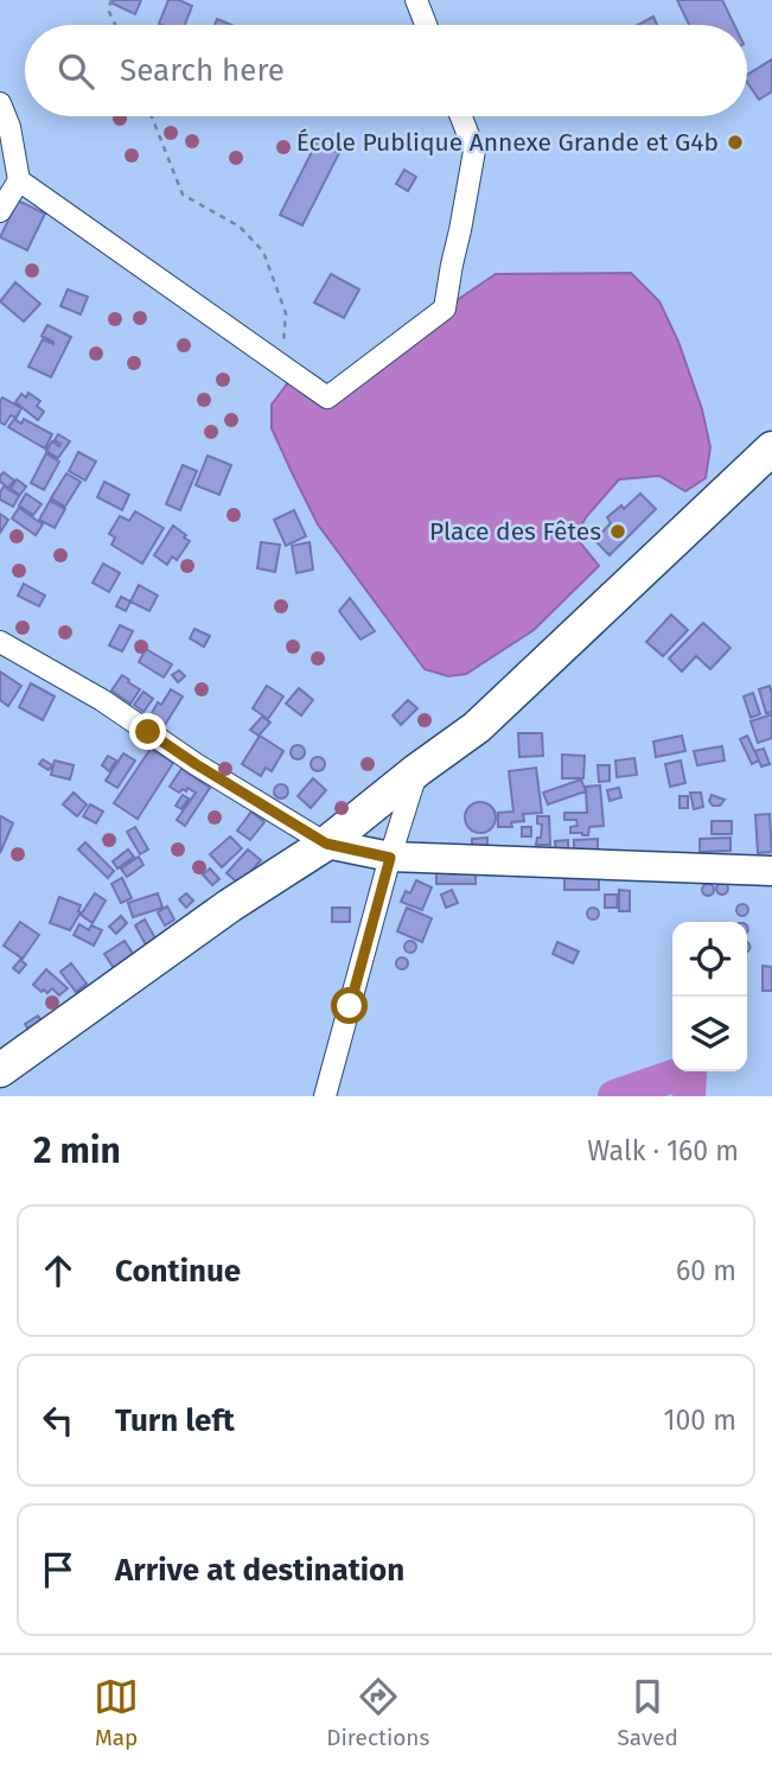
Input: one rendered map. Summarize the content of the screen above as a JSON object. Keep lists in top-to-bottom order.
{
  "places": ["École Publique Annexe Grande et G4b", "Place des Fêtes"],
  "page": {
    "search": "Search here",
    "heading": ["2 min", "Walk · 160 m"],
    "list": [
      ["Continue", "60 m"],
      ["Turn left", "100 m"],
      "Arrive at destination"
    ],
    "nav": ["Map", "Directions", "Saved"]
  }
}
